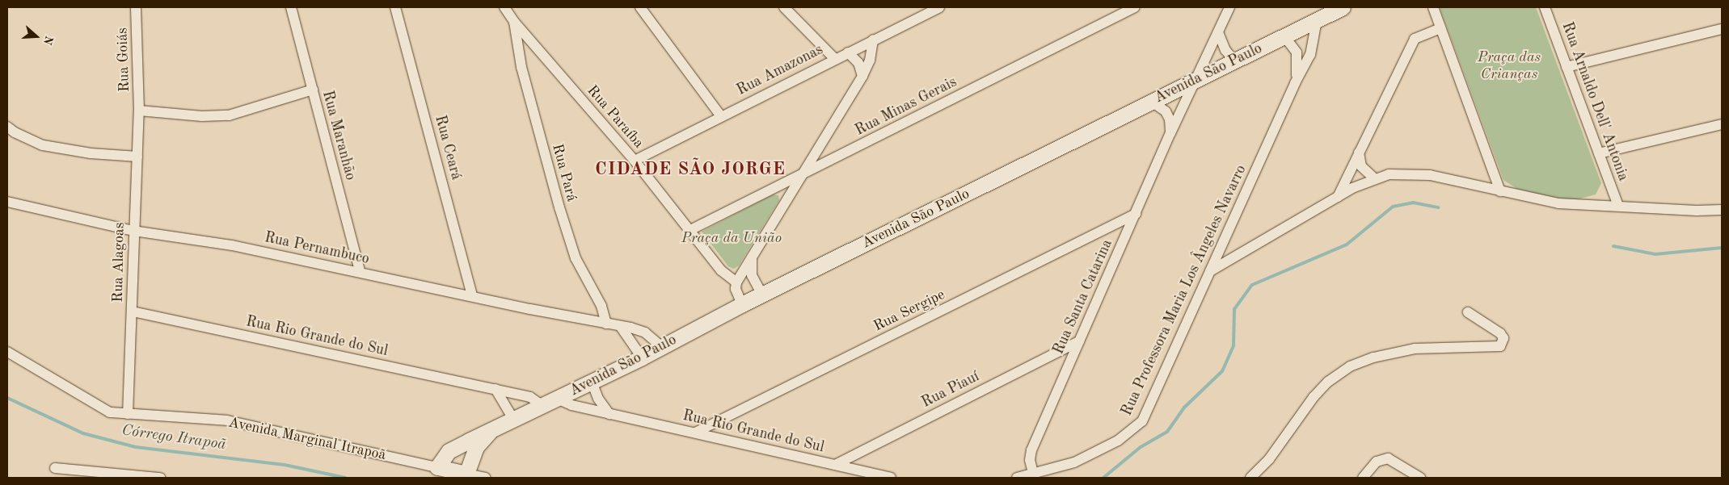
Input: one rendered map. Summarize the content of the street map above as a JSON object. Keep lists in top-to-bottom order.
{
  "streets": {
    "main road": ["Avenida São Paulo", "Avenida Marginal Itrapoã"],
    "street": [
      "Rua Goiás",
      "Rua Amazonas",
      "Rua Arnaldo Dell' Antonia",
      "Rua Minas Gerais",
      "Rua Paraíba",
      "Rua Maranhão",
      "Rua Ceará",
      "Rua Pará",
      "Rua Pernambuco",
      "Rua Alagoas",
      "Rua Professora Maria Los Ângeles Navarro",
      "Rua Santa Catarina",
      "Rua Sergipe",
      "Rua Rio Grande do Sul",
      "Rua Piauí"
    ]
  },
  "crossings": [
    ["Rua Goiás", "Rua Alagoas"],
    ["Rua Amazonas", "Rua Paraíba"],
    ["Avenida São Paulo", "Rua Pernambuco"],
    ["Avenida São Paulo", "Rua Professora Maria Los Ângeles Navarro"],
    ["Avenida São Paulo", "Rua Santa Catarina"],
    ["Avenida São Paulo", "Rua Rio Grande do Sul"],
    ["Avenida São Paulo", "Avenida Marginal Itrapoã"],
    ["Rua Minas Gerais", "Rua Paraíba"],
    ["Rua Paraíba", "Rua Pará"],
    ["Rua Maranhão", "Rua Pernambuco"],
    ["Rua Ceará", "Rua Pernambuco"],
    ["Rua Pará", "Rua Pernambuco"],
    ["Rua Pernambuco", "Rua Alagoas"],
    ["Rua Alagoas", "Rua Rio Grande do Sul"],
    ["Rua Alagoas", "Avenida Marginal Itrapoã"],
    ["Rua Professora Maria Los Ângeles Navarro", "Rua Santa Catarina"],
    ["Rua Santa Catarina", "Rua Sergipe"],
    ["Rua Santa Catarina", "Rua Piauí"],
    ["Rua Sergipe", "Rua Rio Grande do Sul"],
    ["Rua Rio Grande do Sul", "Rua Piauí"]
  ],
  "districts": ["CIDADE SÃO JORGE"],
  "water": ["Córrego Itrapoã"],
  "parks": ["Praça das Crianças", "Praça da União"],
  "north": "right"
}
